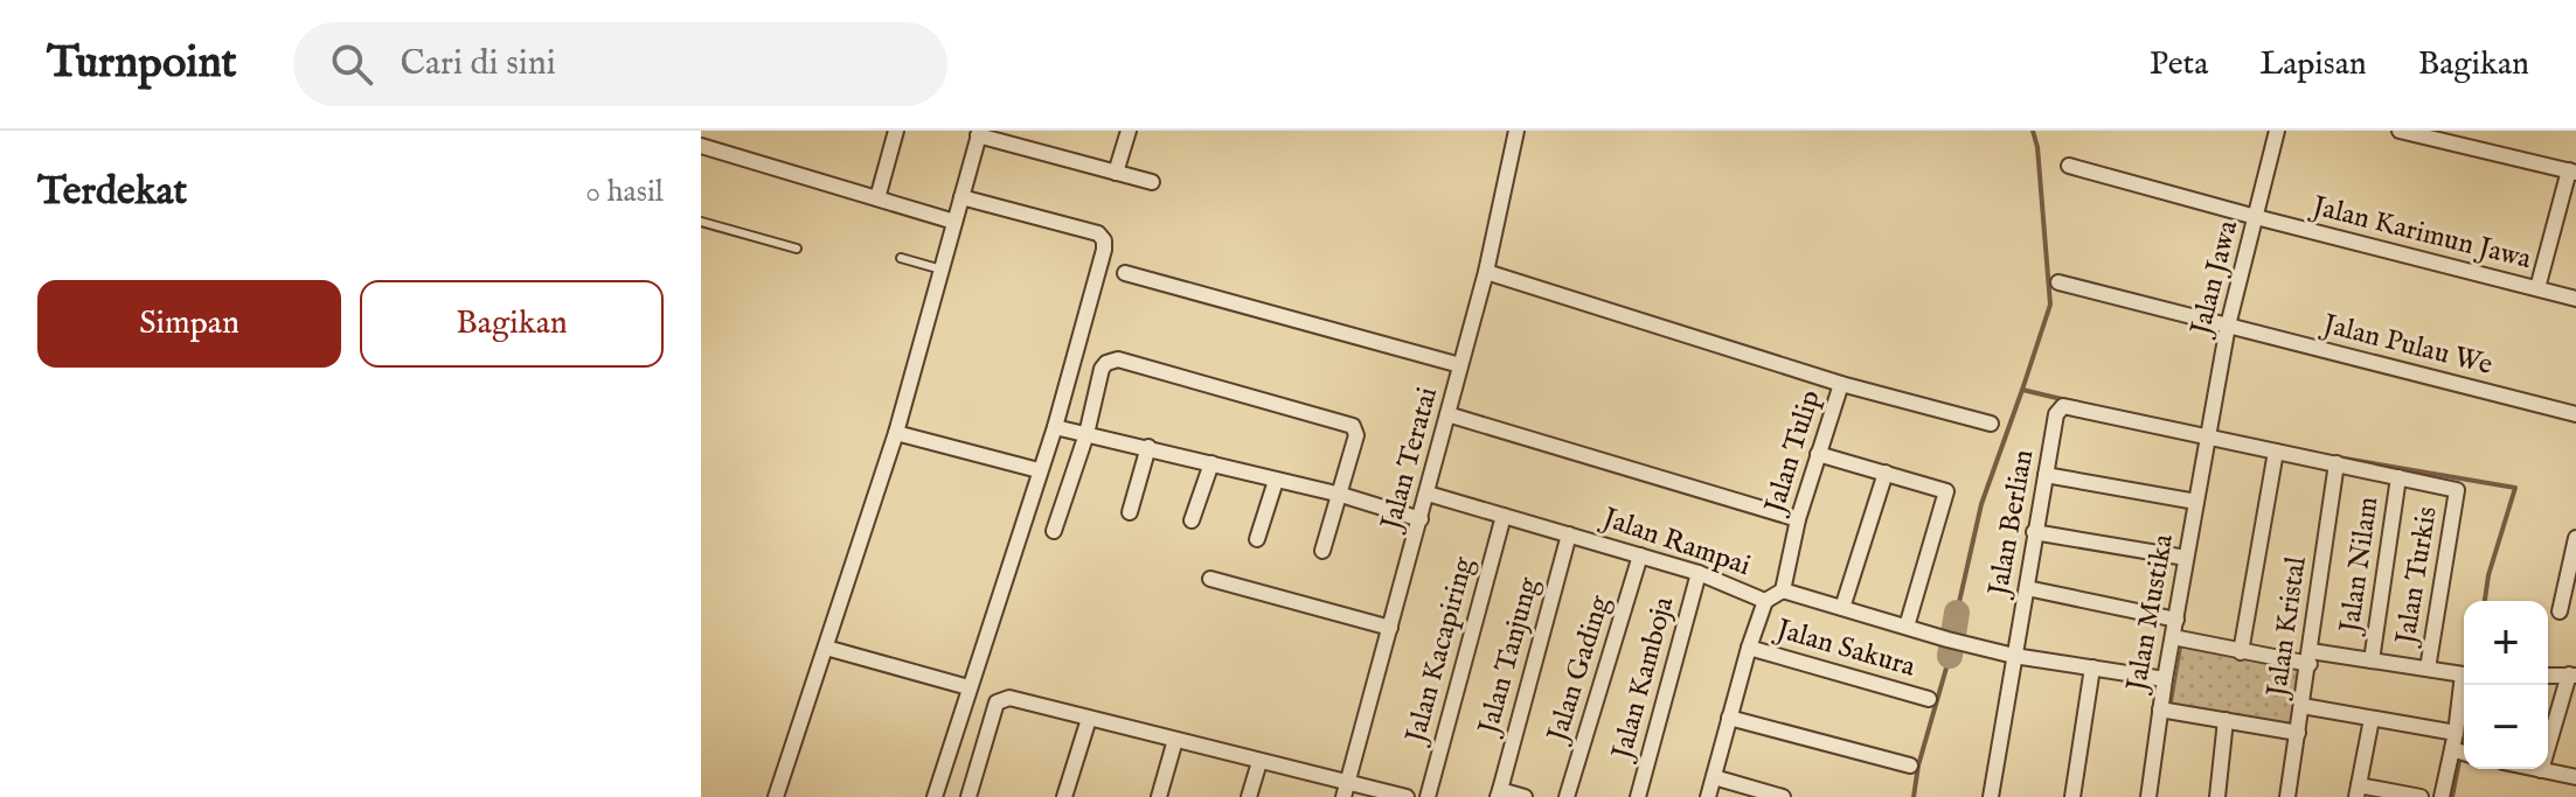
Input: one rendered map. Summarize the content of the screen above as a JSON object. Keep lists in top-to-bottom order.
{
  "streets": {
    "street": [
      "Jalan Karimun Jawa",
      "Jalan Jawa",
      "Jalan Pulau We",
      "Jalan Tulip",
      "Jalan Teratai",
      "Jalan Berlian",
      "Jalan Rampai",
      "Jalan Nilam",
      "Jalan Turkis",
      "Jalan Mustika",
      "Jalan Kristal",
      "Jalan Sakura",
      "Jalan Kacapiring",
      "Jalan Tanjung",
      "Jalan Gading",
      "Jalan Kamboja"
    ]
  },
  "crossings": [
    ["Jalan Karimun Jawa", "Jalan Jawa"],
    ["Jalan Jawa", "Jalan Pulau We"],
    ["Jalan Jawa", "Jalan Berlian"],
    ["Jalan Jawa", "Jalan Mustika"],
    ["Jalan Tulip", "Jalan Rampai"],
    ["Jalan Teratai", "Jalan Rampai"],
    ["Jalan Berlian", "Jalan Rampai"],
    ["Jalan Berlian", "Jalan Mustika"],
    ["Jalan Rampai", "Jalan Mustika"],
    ["Jalan Rampai", "Jalan Kacapiring"],
    ["Jalan Rampai", "Jalan Tanjung"],
    ["Jalan Rampai", "Jalan Gading"],
    ["Jalan Rampai", "Jalan Kamboja"],
    ["Jalan Nilam", "Jalan Turkis"]
  ],
  "page": {
    "header": "Turnpoint",
    "search": "Cari di sini",
    "nav": ["Peta", "Lapisan", "Bagikan"],
    "heading": ["Terdekat", "0 hasil"],
    "buttons": ["Simpan", "Bagikan"],
    "map_buttons": ["+", "−"]
  }
}
